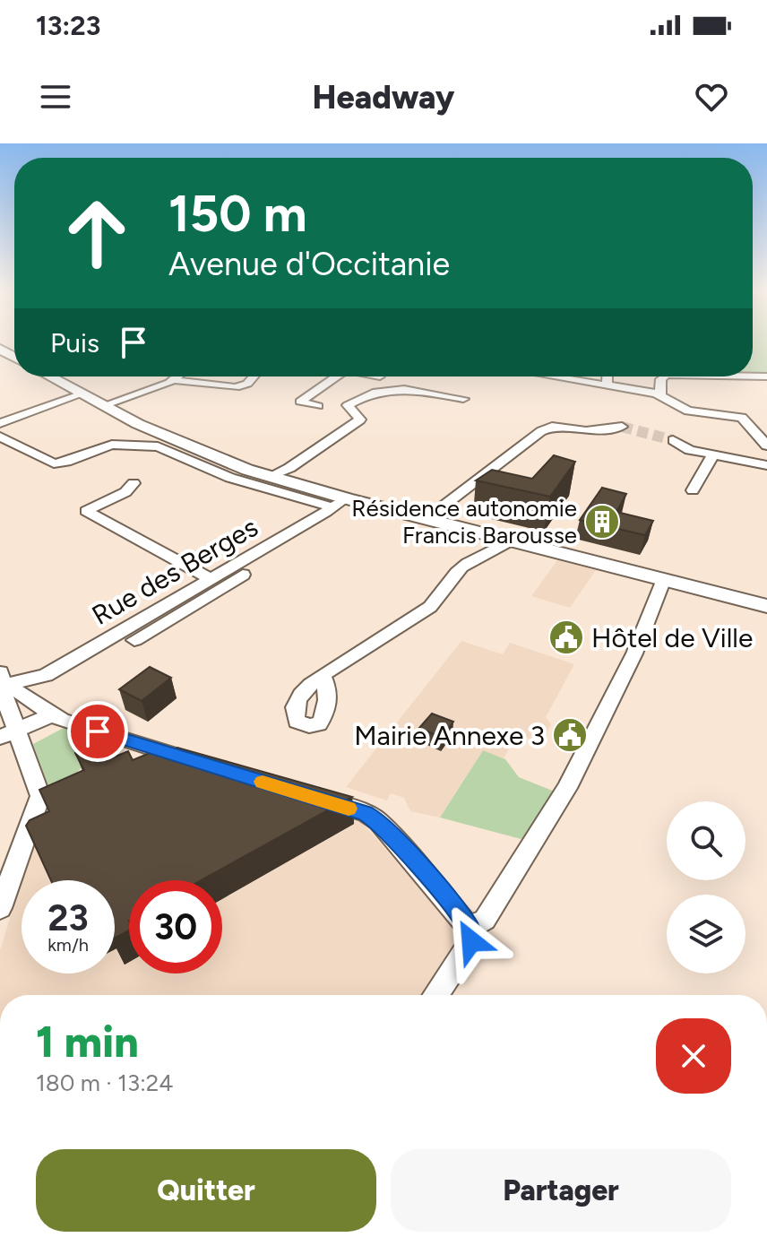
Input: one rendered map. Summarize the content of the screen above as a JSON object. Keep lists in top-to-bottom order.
{
  "streets": {
    "street": ["Rue des Berges"]
  },
  "places": {
    "building": ["Résidence autonomie Francis Barousse"],
    "public building": ["Hôtel de Ville", "Mairie Annexe 3"]
  },
  "page": {
    "status": "13:23",
    "header": "Headway",
    "turn": ["150 m", "Avenue d'Occitanie"],
    "then": "Puis",
    "speed": "23 km/h",
    "limit": "30",
    "heading": ["1 min", "180 m · 13:24"],
    "buttons": ["Quitter", "Partager"]
  }
}
